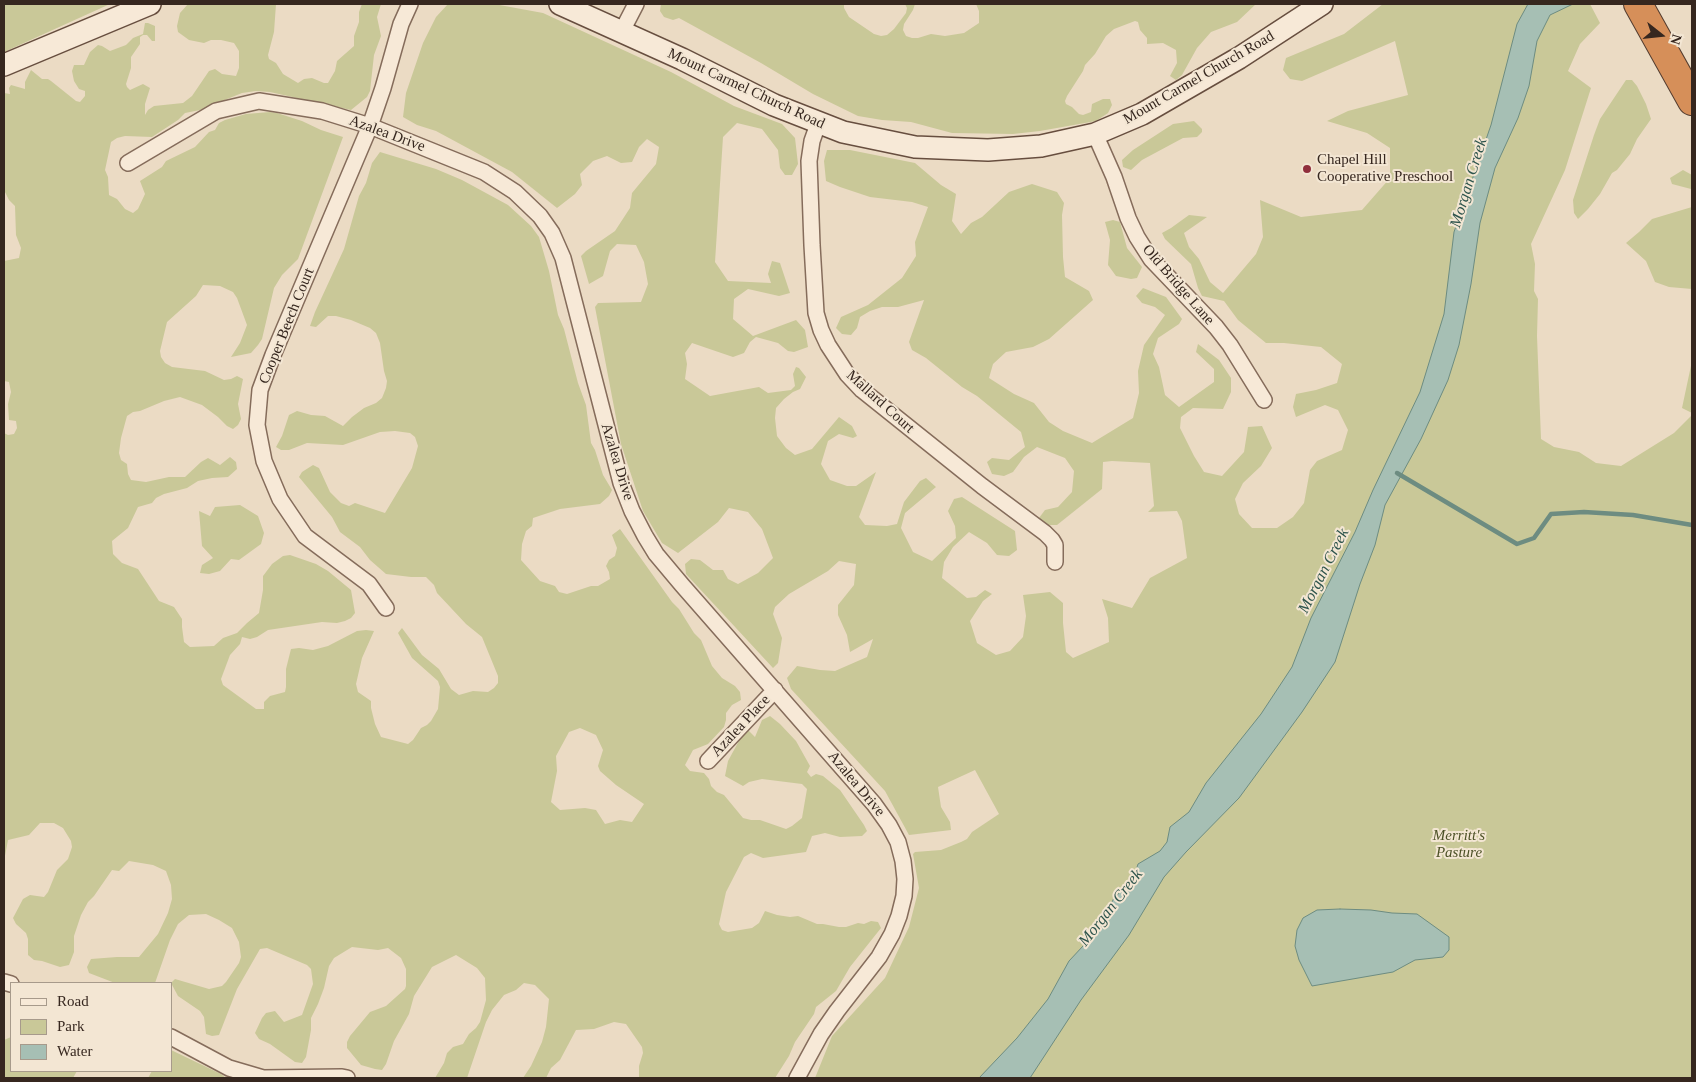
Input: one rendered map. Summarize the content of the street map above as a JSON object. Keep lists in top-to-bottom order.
{
  "streets": {
    "main road": ["Mount Carmel Church Road"],
    "street": [
      "Azalea Drive",
      "Old Bridge Lane",
      "Cooper Beech Court",
      "Mallard Court",
      "Azalea Place"
    ]
  },
  "crossings": [
    ["Mount Carmel Church Road", "Old Bridge Lane"],
    ["Mount Carmel Church Road", "Mallard Court"],
    ["Azalea Drive", "Cooper Beech Court"],
    ["Azalea Drive", "Azalea Place"]
  ],
  "water": ["Morgan Creek"],
  "parks": ["Merritt's Pasture"],
  "places": ["Chapel Hill Cooperative Preschool"],
  "legend": ["Road", "Park", "Water"],
  "north": "right"
}
